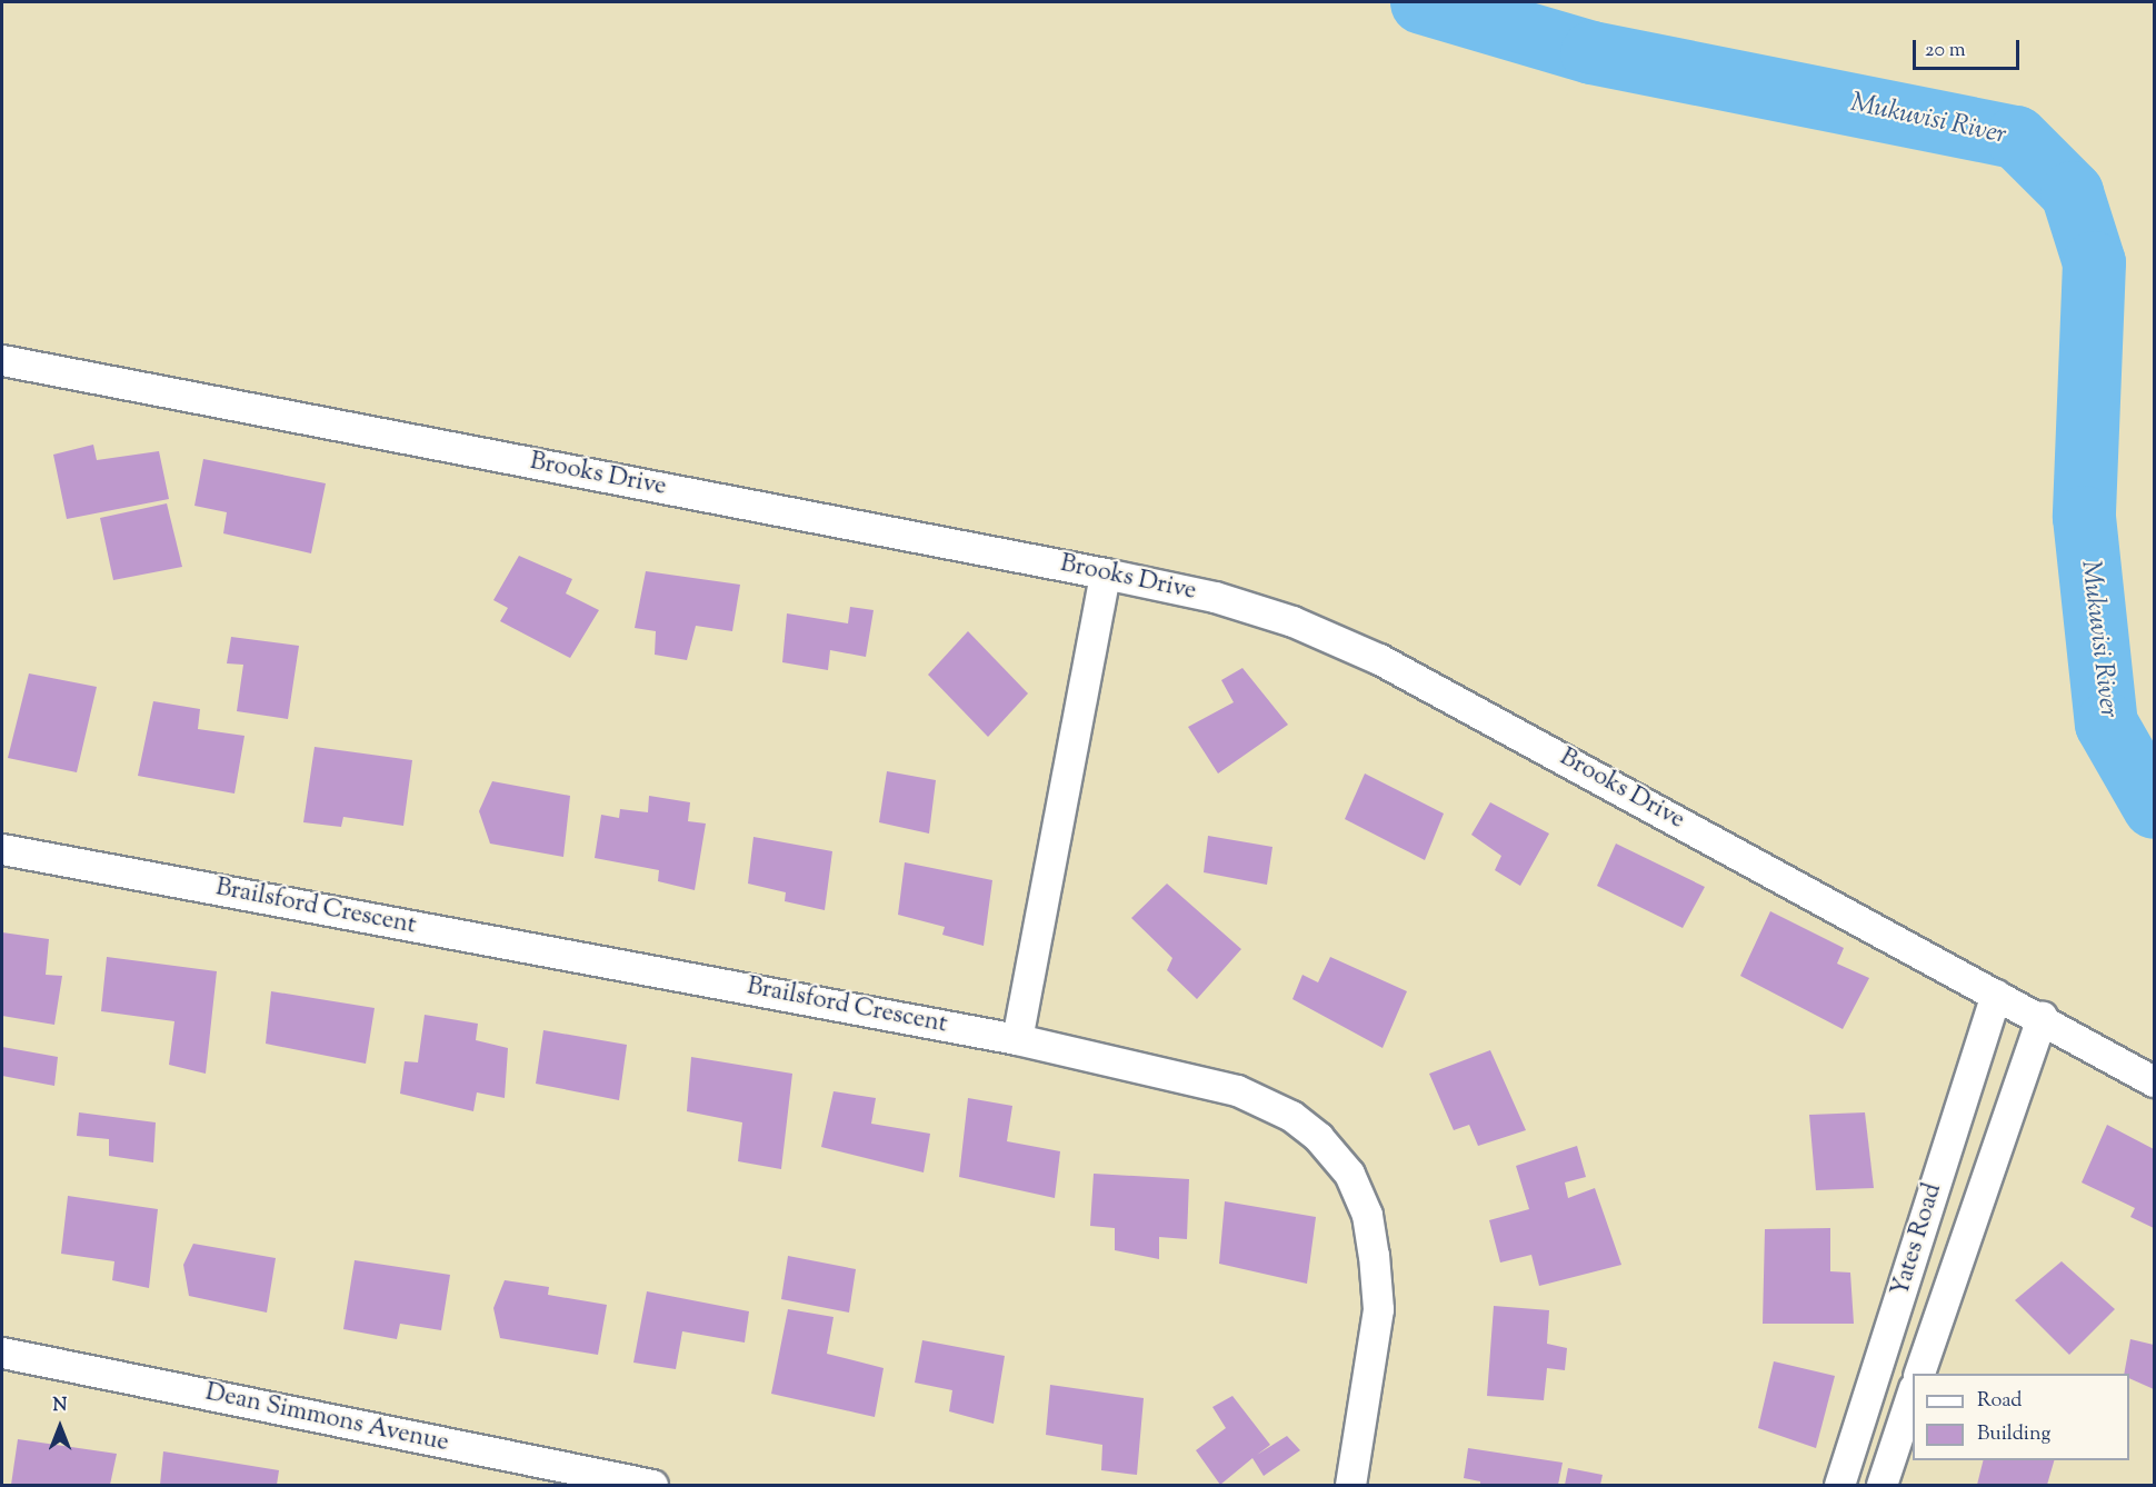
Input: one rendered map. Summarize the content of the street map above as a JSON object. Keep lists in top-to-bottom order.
{
  "streets": {
    "street": [
      "Brooks Drive",
      "Brailsford Crescent",
      "Yates Road",
      "Dean Simmons Avenue"
    ]
  },
  "crossings": [
    ["Brooks Drive", "Yates Road"]
  ],
  "water": ["Mukuvisi River"],
  "legend": ["Road", "Building"],
  "scale_bar": "20 m",
  "north": "top"
}
